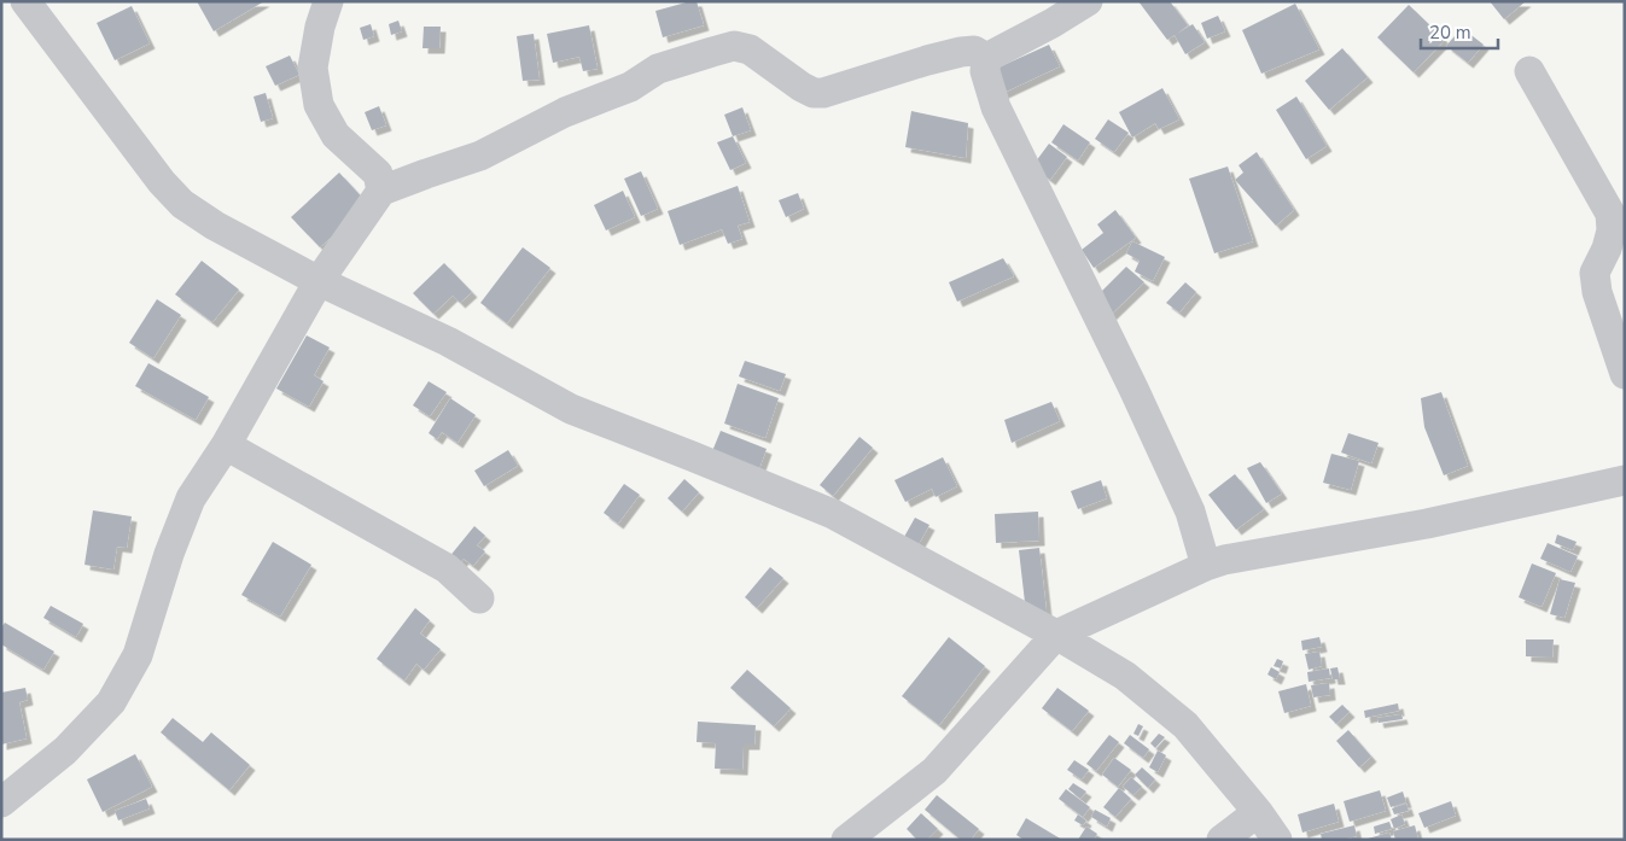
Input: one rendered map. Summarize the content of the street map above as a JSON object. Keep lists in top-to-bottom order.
{
  "scale_bar": "20 m"
}
